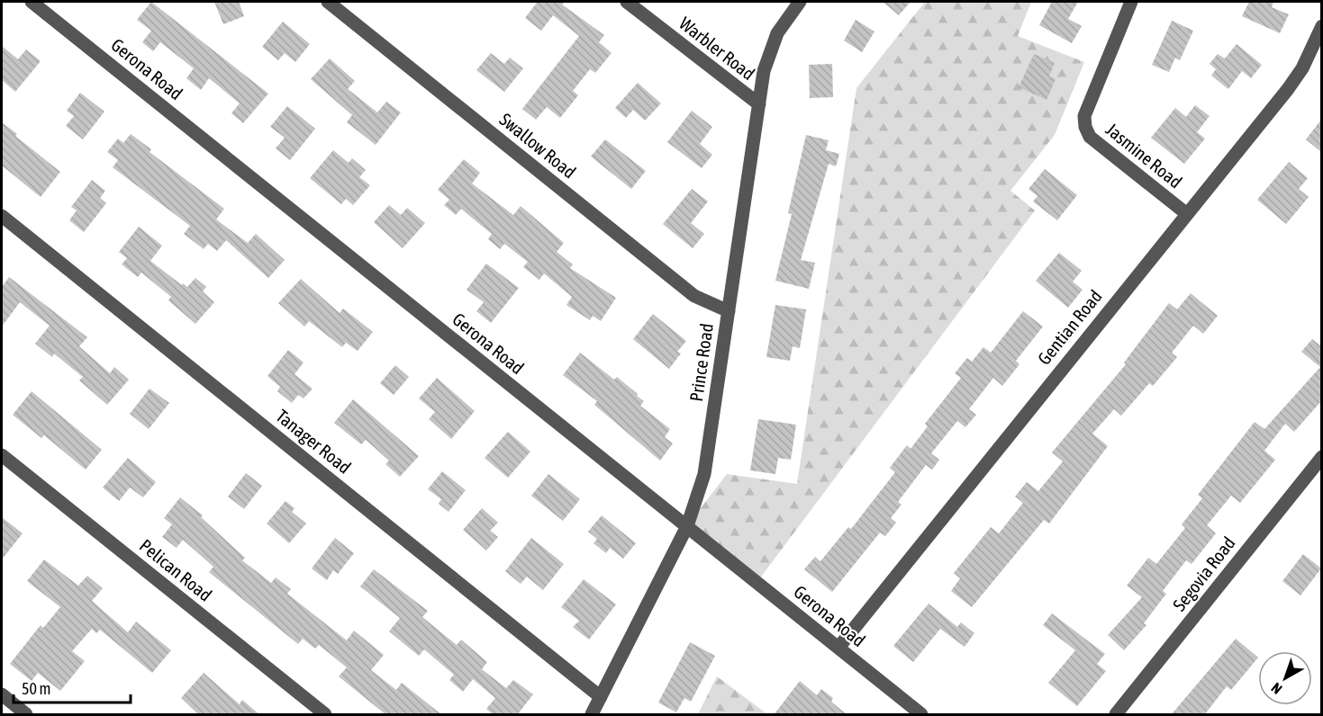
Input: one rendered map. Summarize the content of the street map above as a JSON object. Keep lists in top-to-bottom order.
{
  "streets": {
    "street": [
      "Warbler Road",
      "Gerona Road",
      "Swallow Road",
      "Jasmine Road",
      "Gentian Road",
      "Prince Road",
      "Tanager Road",
      "Pelican Road",
      "Segovia Road"
    ]
  },
  "crossings": [
    ["Warbler Road", "Prince Road"],
    ["Gerona Road", "Gentian Road"],
    ["Gerona Road", "Prince Road"],
    ["Swallow Road", "Prince Road"],
    ["Jasmine Road", "Gentian Road"],
    ["Prince Road", "Tanager Road"]
  ],
  "scale_bar": "50 m",
  "north": "bottom left"
}
